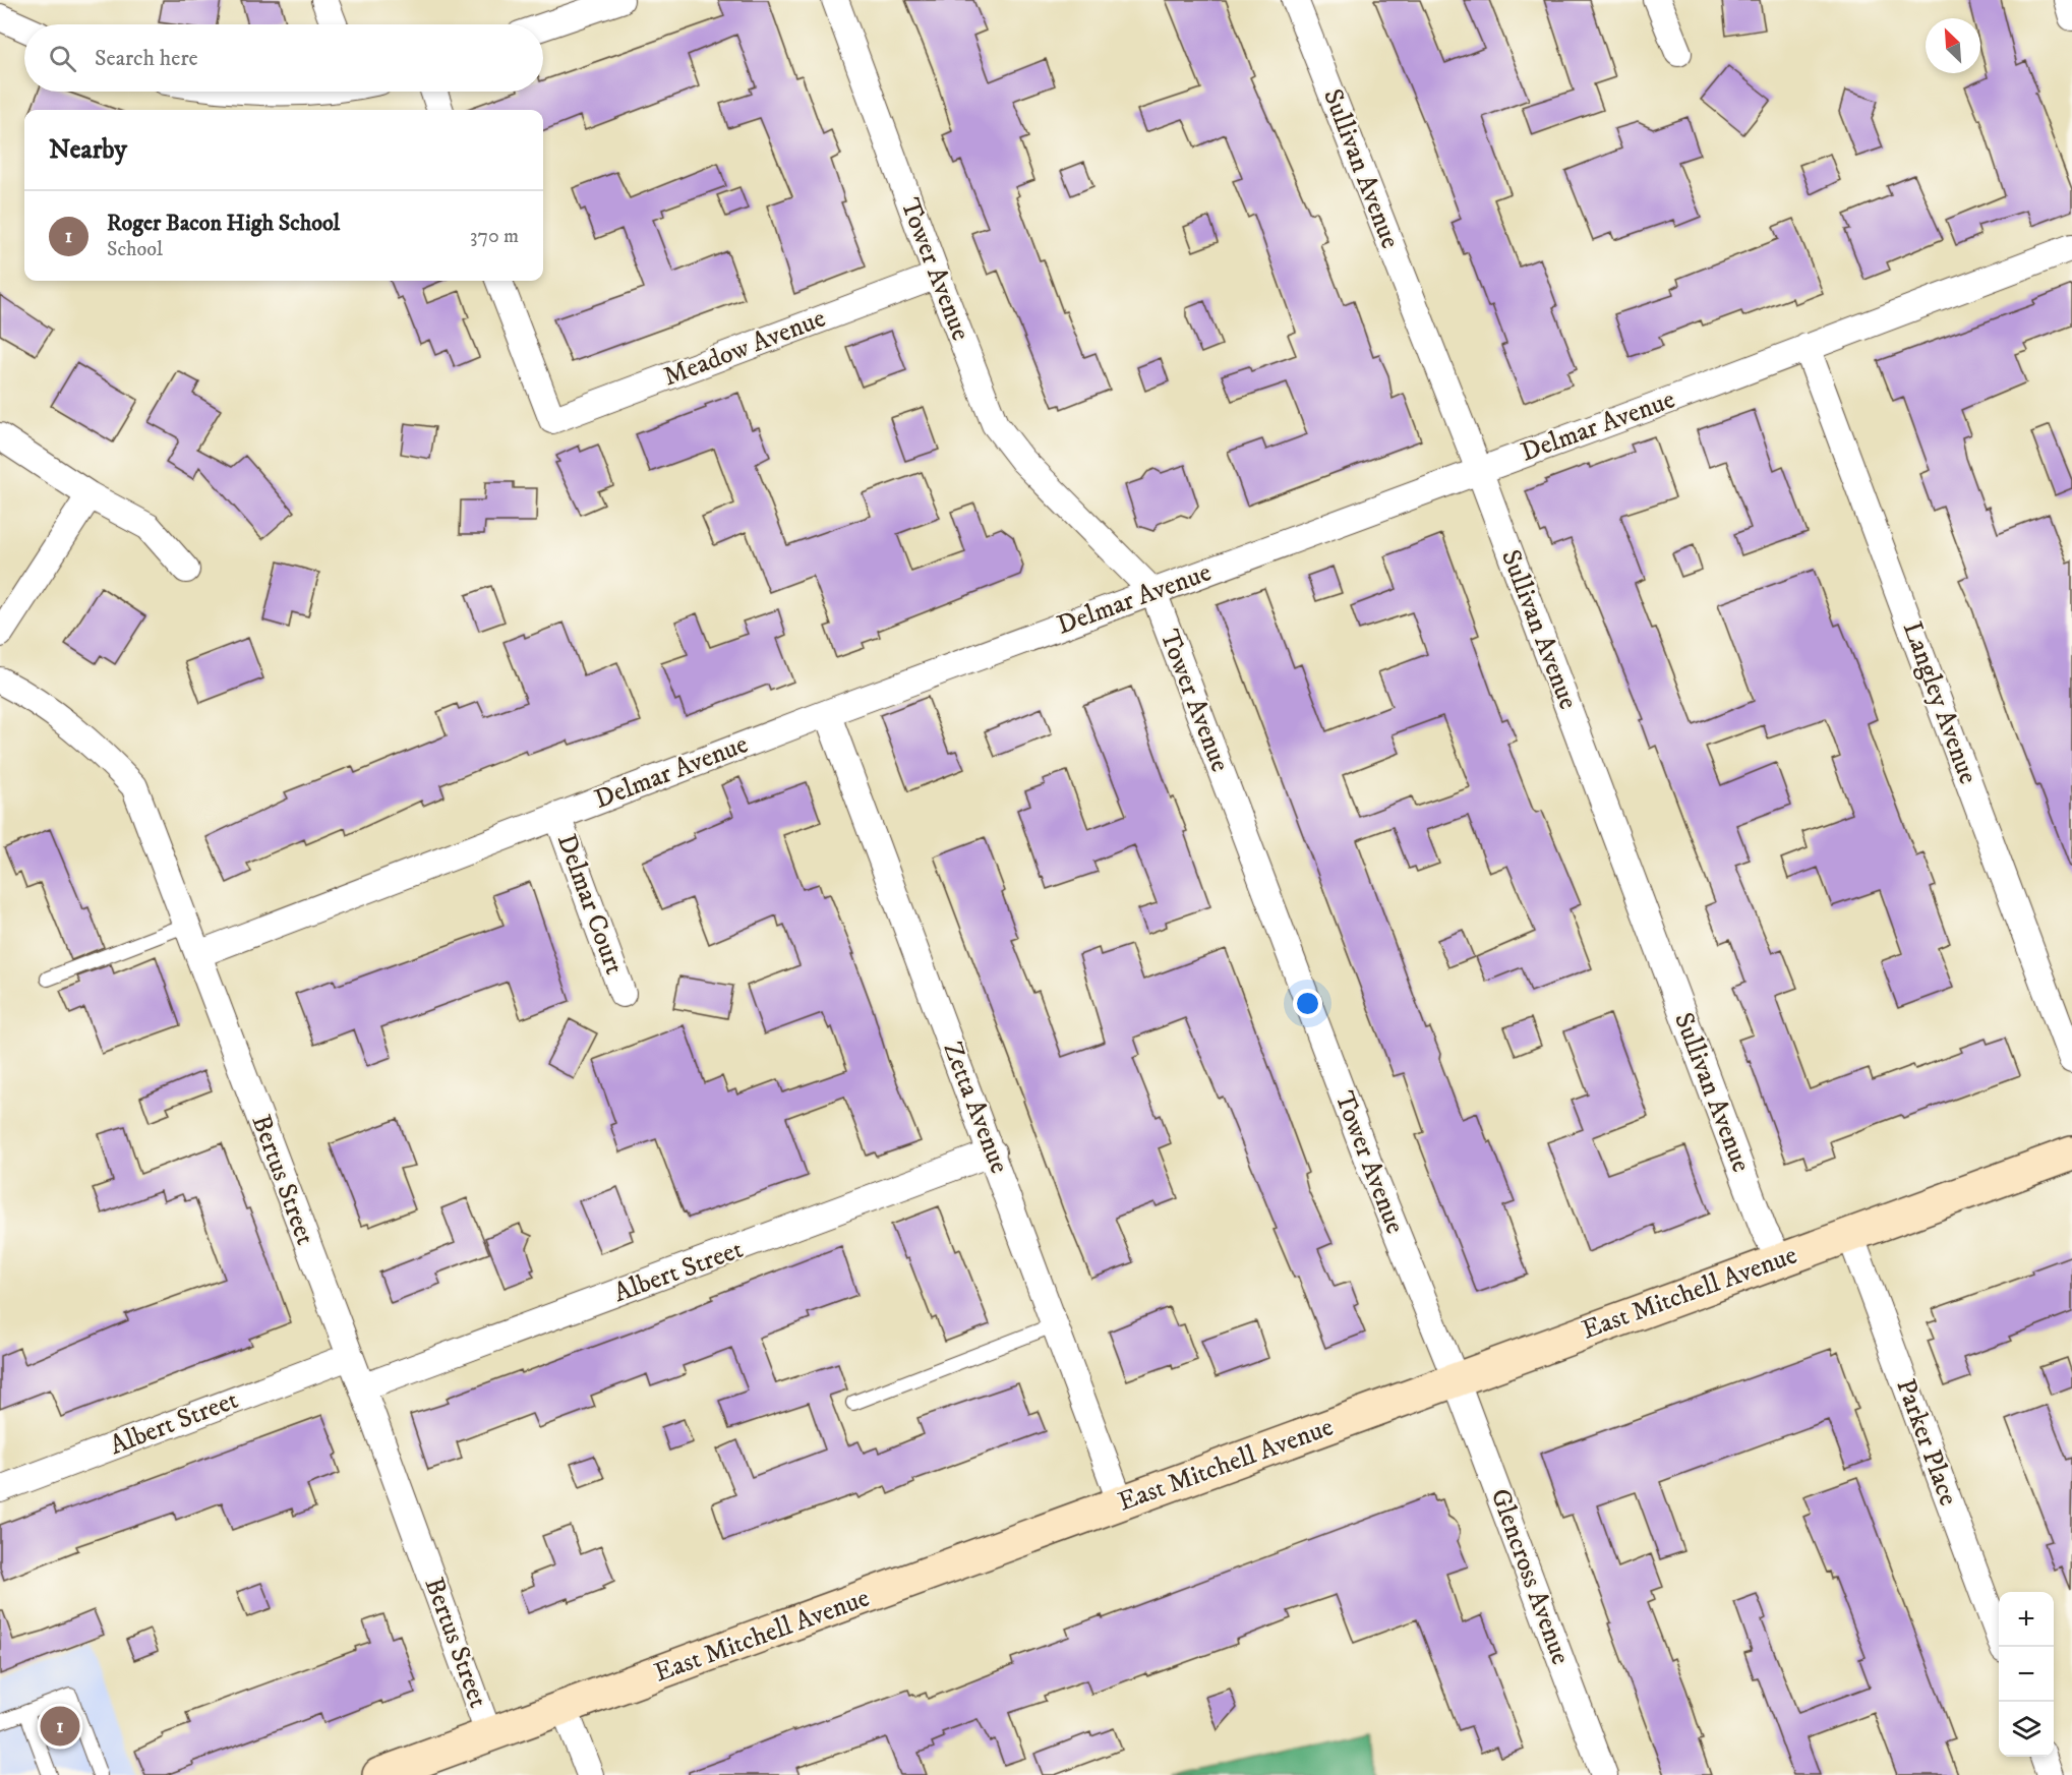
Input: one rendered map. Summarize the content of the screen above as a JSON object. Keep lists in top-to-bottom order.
{
  "streets": {
    "street": [
      "Sullivan Avenue",
      "Tower Avenue",
      "Meadow Avenue",
      "Delmar Avenue",
      "Langley Avenue",
      "Delmar Court",
      "Zetta Avenue",
      "Bertus Street",
      "Albert Street",
      "East Mitchell Avenue",
      "Parker Place",
      "Glencross Avenue"
    ]
  },
  "crossings": [
    ["Sullivan Avenue", "Delmar Avenue"],
    ["Sullivan Avenue", "East Mitchell Avenue"],
    ["Tower Avenue", "Meadow Avenue"],
    ["Tower Avenue", "Delmar Avenue"],
    ["Tower Avenue", "East Mitchell Avenue"],
    ["Tower Avenue", "Glencross Avenue"],
    ["Delmar Avenue", "Langley Avenue"],
    ["Delmar Avenue", "Delmar Court"],
    ["Delmar Avenue", "Zetta Avenue"],
    ["Delmar Avenue", "Bertus Street"],
    ["Zetta Avenue", "Albert Street"],
    ["Zetta Avenue", "East Mitchell Avenue"],
    ["Bertus Street", "Albert Street"],
    ["Bertus Street", "East Mitchell Avenue"],
    ["East Mitchell Avenue", "Parker Place"],
    ["East Mitchell Avenue", "Glencross Avenue"]
  ],
  "north": "top left",
  "page": {
    "search": "Search here",
    "heading": "Nearby",
    "list": [
      {
        "mark": "1",
        "name": "Roger Bacon High School",
        "note": "School",
        "value": "370 m"
      }
    ],
    "map_buttons": ["+", "−"],
    "pins": "1"
  }
}
